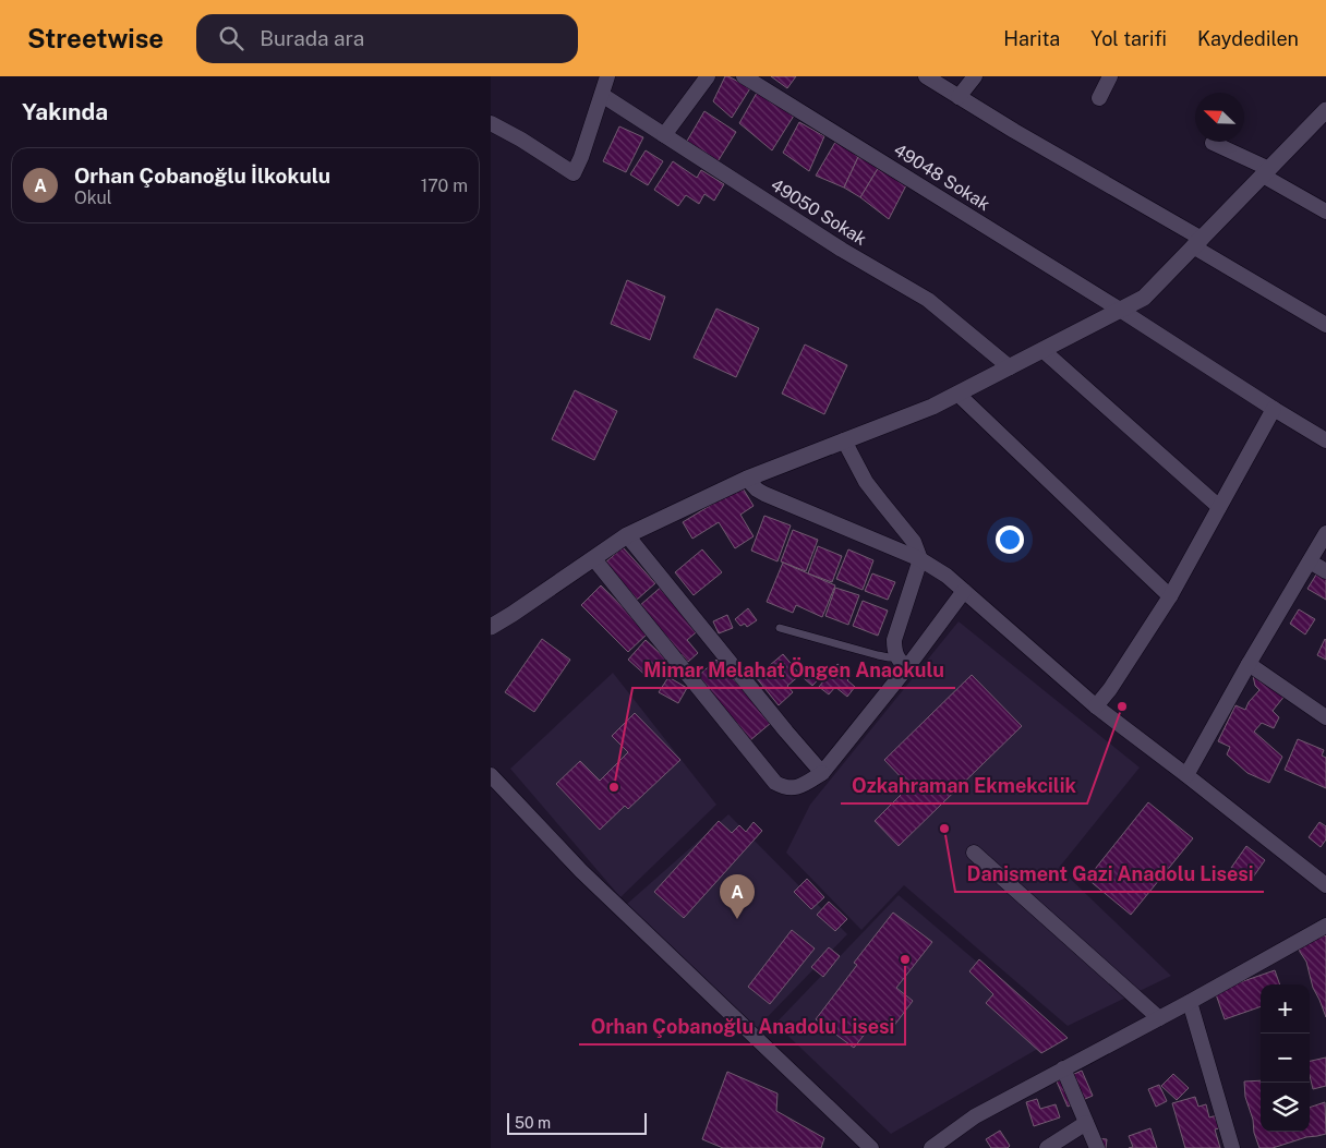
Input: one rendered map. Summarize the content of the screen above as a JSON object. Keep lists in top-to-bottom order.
{
  "streets": {
    "street": ["49048 Sokak", "49050 Sokak"]
  },
  "places": [
    "Ozkahraman Ekmekcilik",
    "Mimar Melahat Öngen Anaokulu",
    "Danisment Gazi Anadolu Lisesi",
    "Orhan Çobanoğlu Anadolu Lisesi"
  ],
  "scale_bar": "50 m",
  "north": "top left",
  "page": {
    "header": "Streetwise",
    "search": "Burada ara",
    "nav": ["Harita", "Yol tarifi", "Kaydedilen"],
    "heading": "Yakında",
    "list": [
      {
        "mark": "A",
        "name": "Orhan Çobanoğlu İlkokulu",
        "note": "Okul",
        "value": "170 m"
      }
    ],
    "pins": "A",
    "map_buttons": ["+", "−"],
    "scale": "50 m"
  }
}
